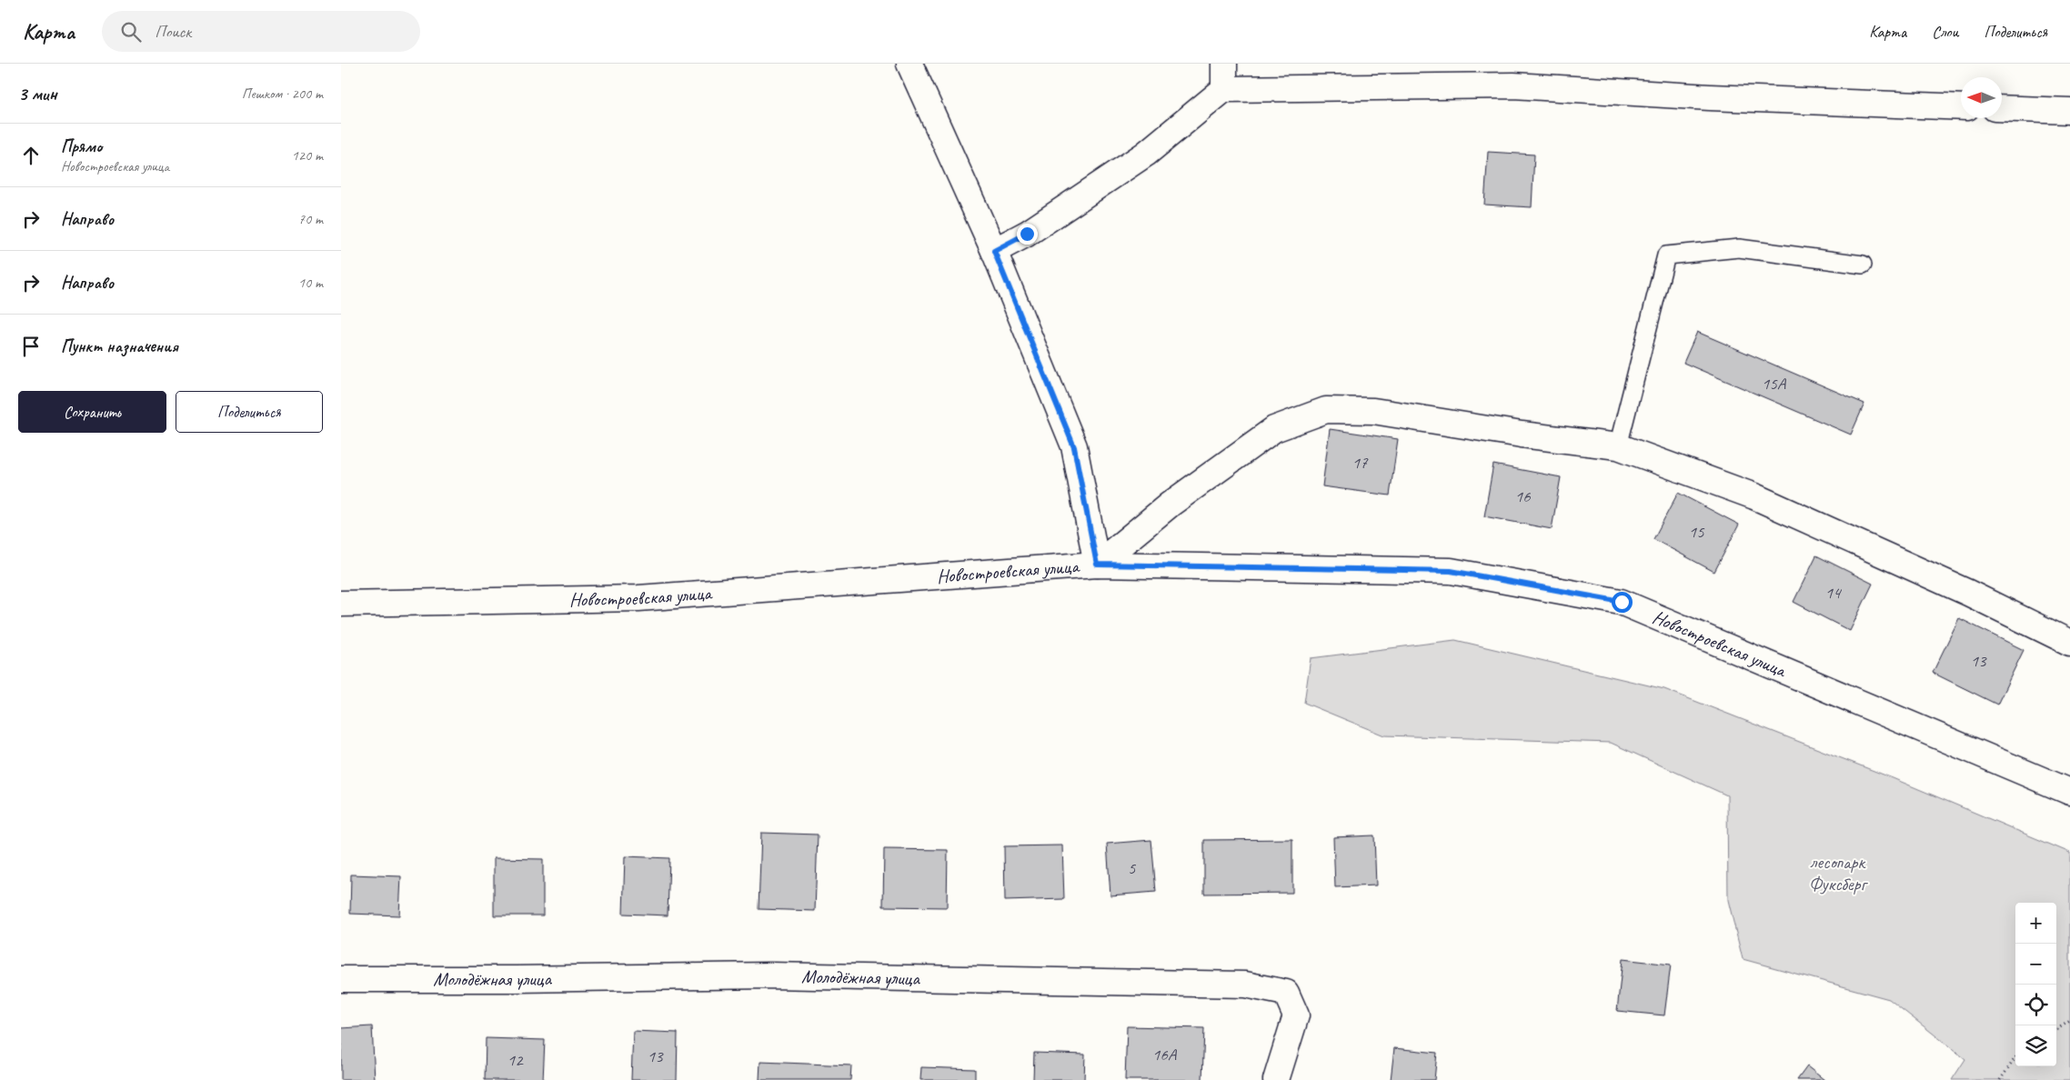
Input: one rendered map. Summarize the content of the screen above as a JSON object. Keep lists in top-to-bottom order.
{
  "streets": {
    "street": ["Новостроевская улица", "Молодёжная улица"]
  },
  "parks": ["лесопарк Фуксберг"],
  "house_numbers": [
    "15А",
    "17",
    "16",
    "15",
    "14",
    "13",
    "5",
    "16А",
    "13",
    "12"
  ],
  "north": "left",
  "page": {
    "header": "Карта",
    "search": "Поиск",
    "nav": ["Карта", "Слои", "Поделиться"],
    "heading": ["3 мин", "Пешком · 200 m"],
    "list": [
      ["Прямо", "Новостроевская улица", "120 m"],
      ["Направо", "70 m"],
      ["Направо", "10 m"],
      "Пункт назначения"
    ],
    "buttons": ["Сохранить", "Поделиться"],
    "map_buttons": ["+", "−"]
  }
}
